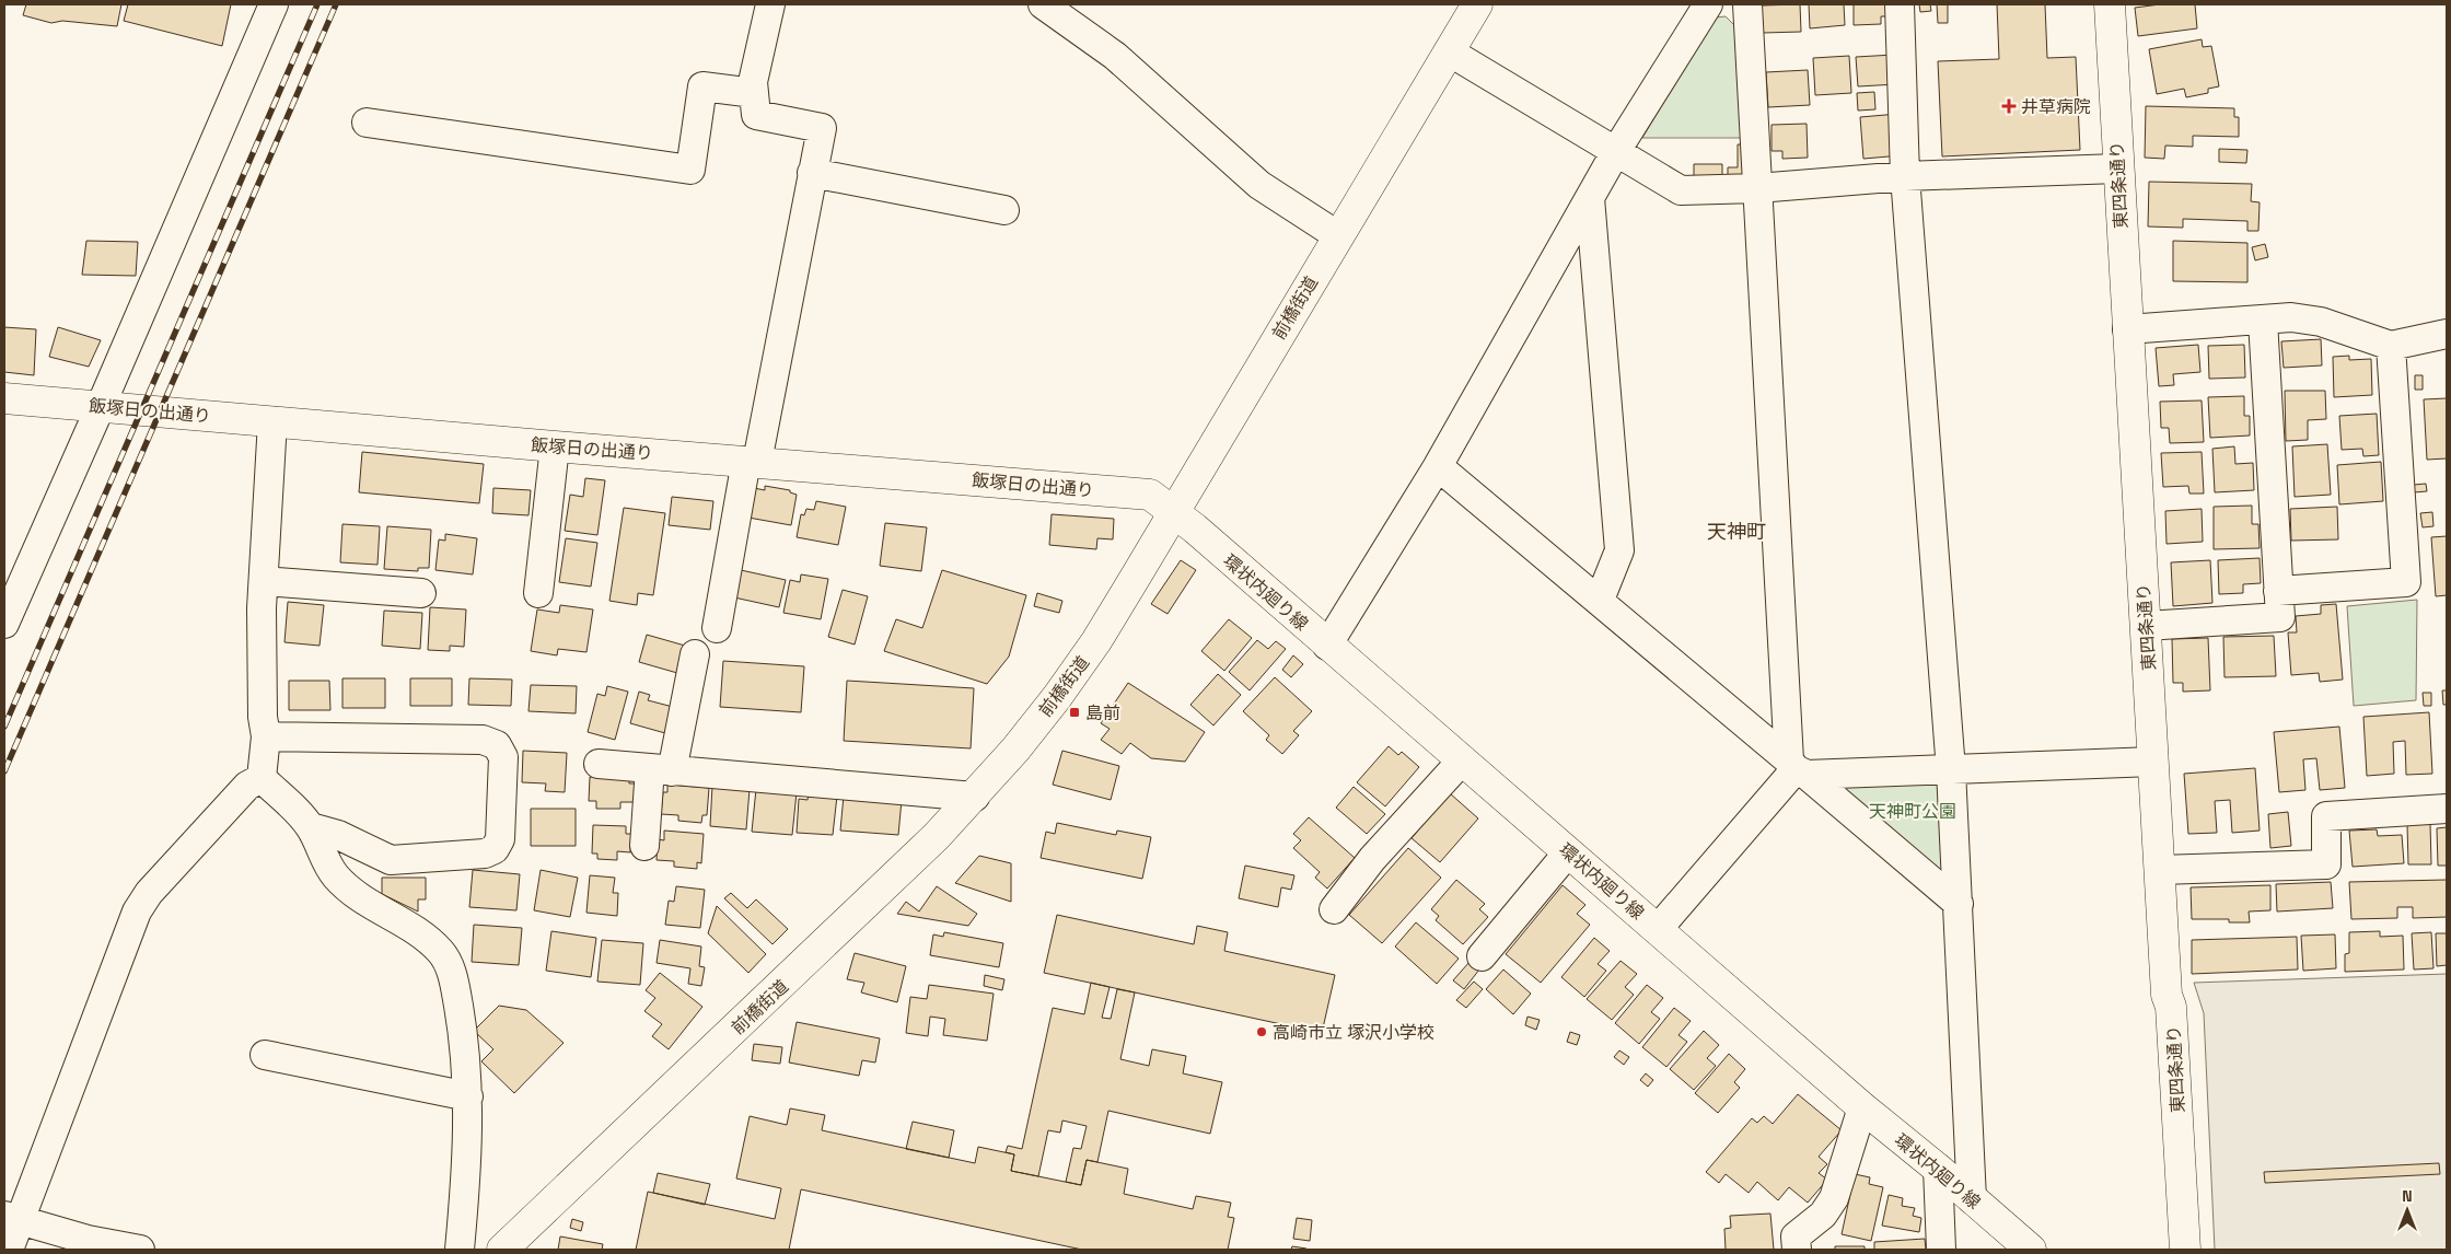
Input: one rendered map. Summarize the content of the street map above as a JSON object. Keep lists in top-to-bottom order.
{
  "streets": {
    "street": [
      "東四条通り",
      "前橋街道",
      "飯塚日の出通り",
      "環状内廻り線"
    ]
  },
  "crossings": [
    ["前橋街道", "飯塚日の出通り"],
    ["前橋街道", "環状内廻り線"],
    ["飯塚日の出通り", "環状内廻り線"]
  ],
  "districts": ["天神町"],
  "parks": ["天神町公園"],
  "places": {
    "health": ["井草病院"],
    "transit": ["島前"],
    "other": ["高崎市立 塚沢小学校"]
  },
  "north": "top"
}
